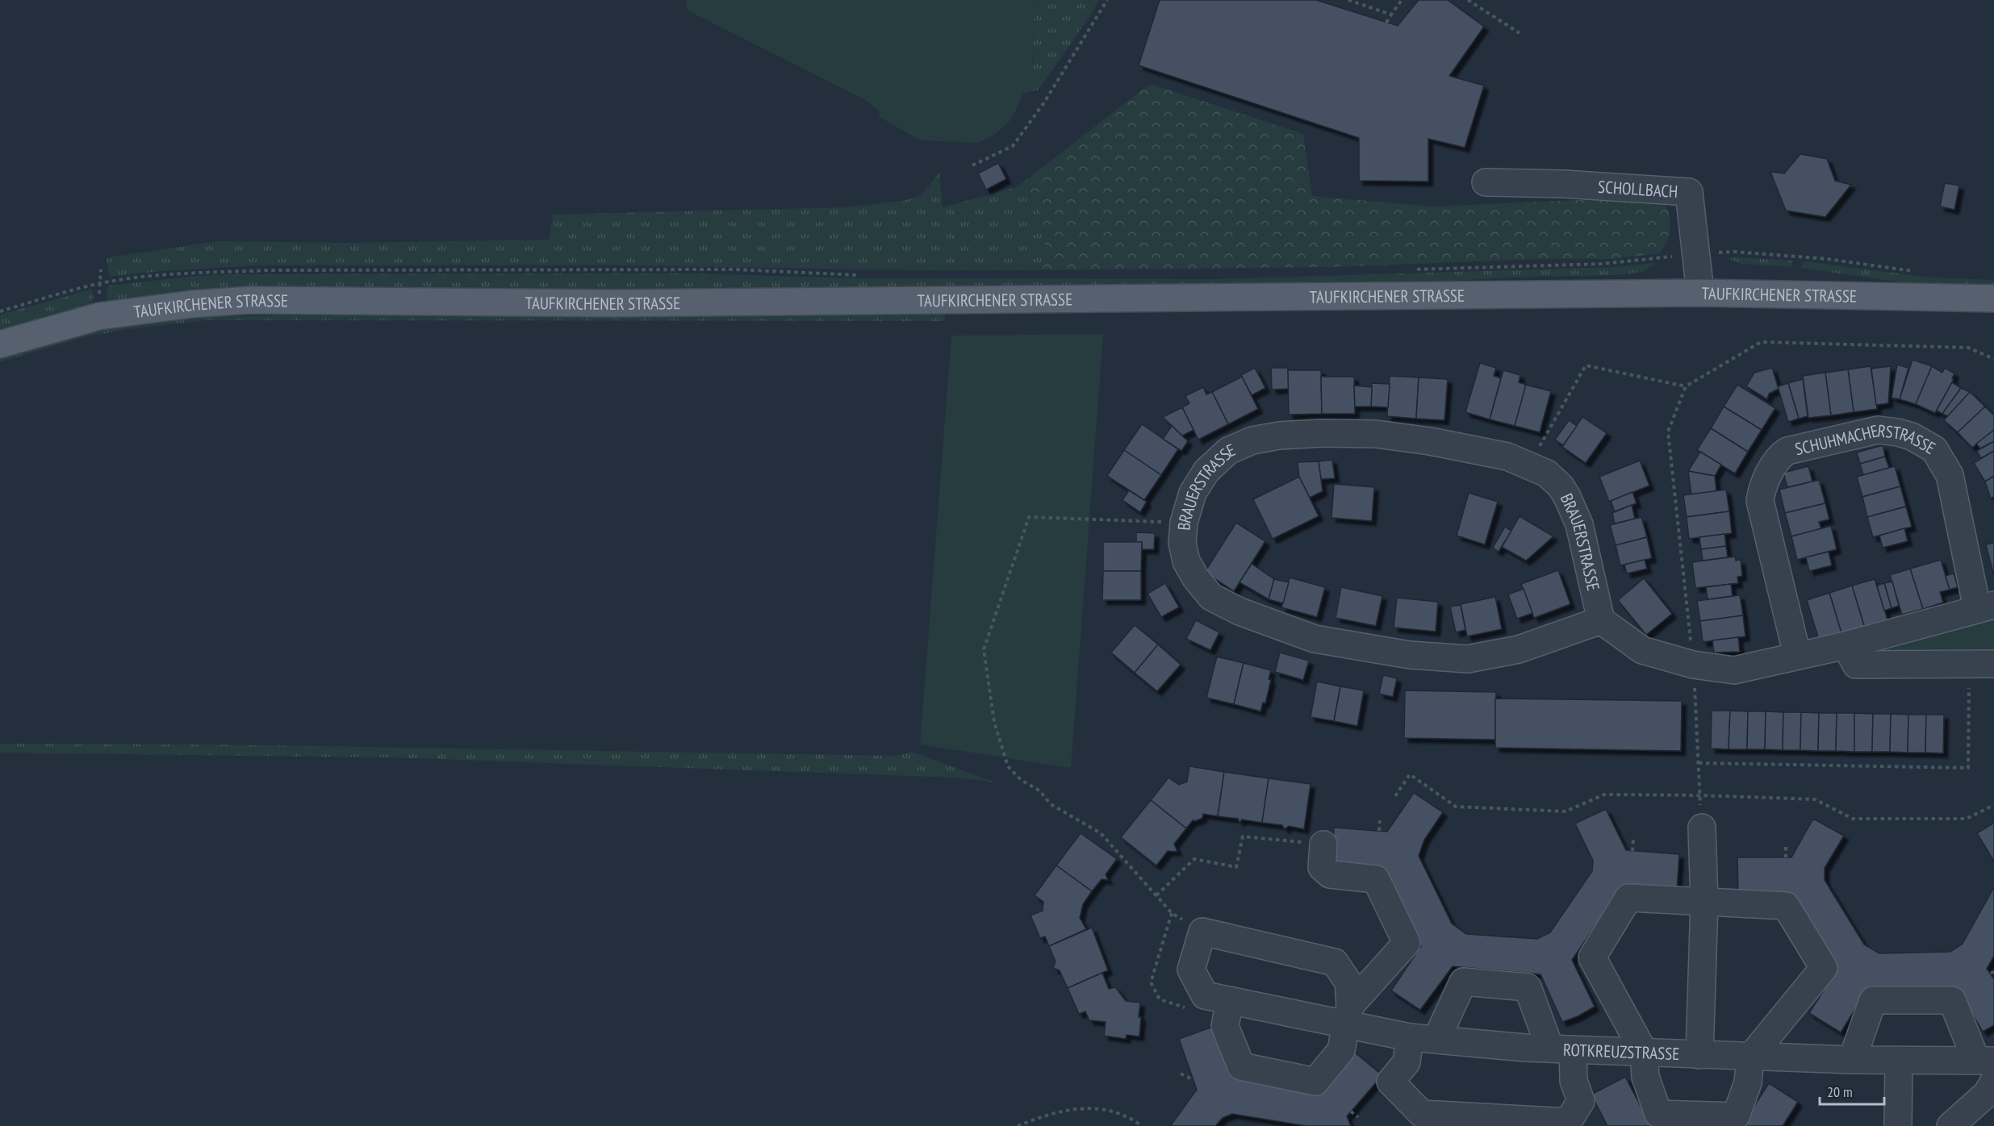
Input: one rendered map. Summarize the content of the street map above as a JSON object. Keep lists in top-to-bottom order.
{
  "streets": {
    "main road": ["TAUFKIRCHENER STRASSE"],
    "street": [
      "SCHOLLBACH",
      "SCHUHMACHERSTRASSE",
      "BRAUERSTRASSE",
      "ROTKREUZSTRASSE"
    ]
  },
  "crossings": [
    ["SCHOLLBACH", "TAUFKIRCHENER STRASSE"]
  ],
  "scale_bar": "20 m"
}
